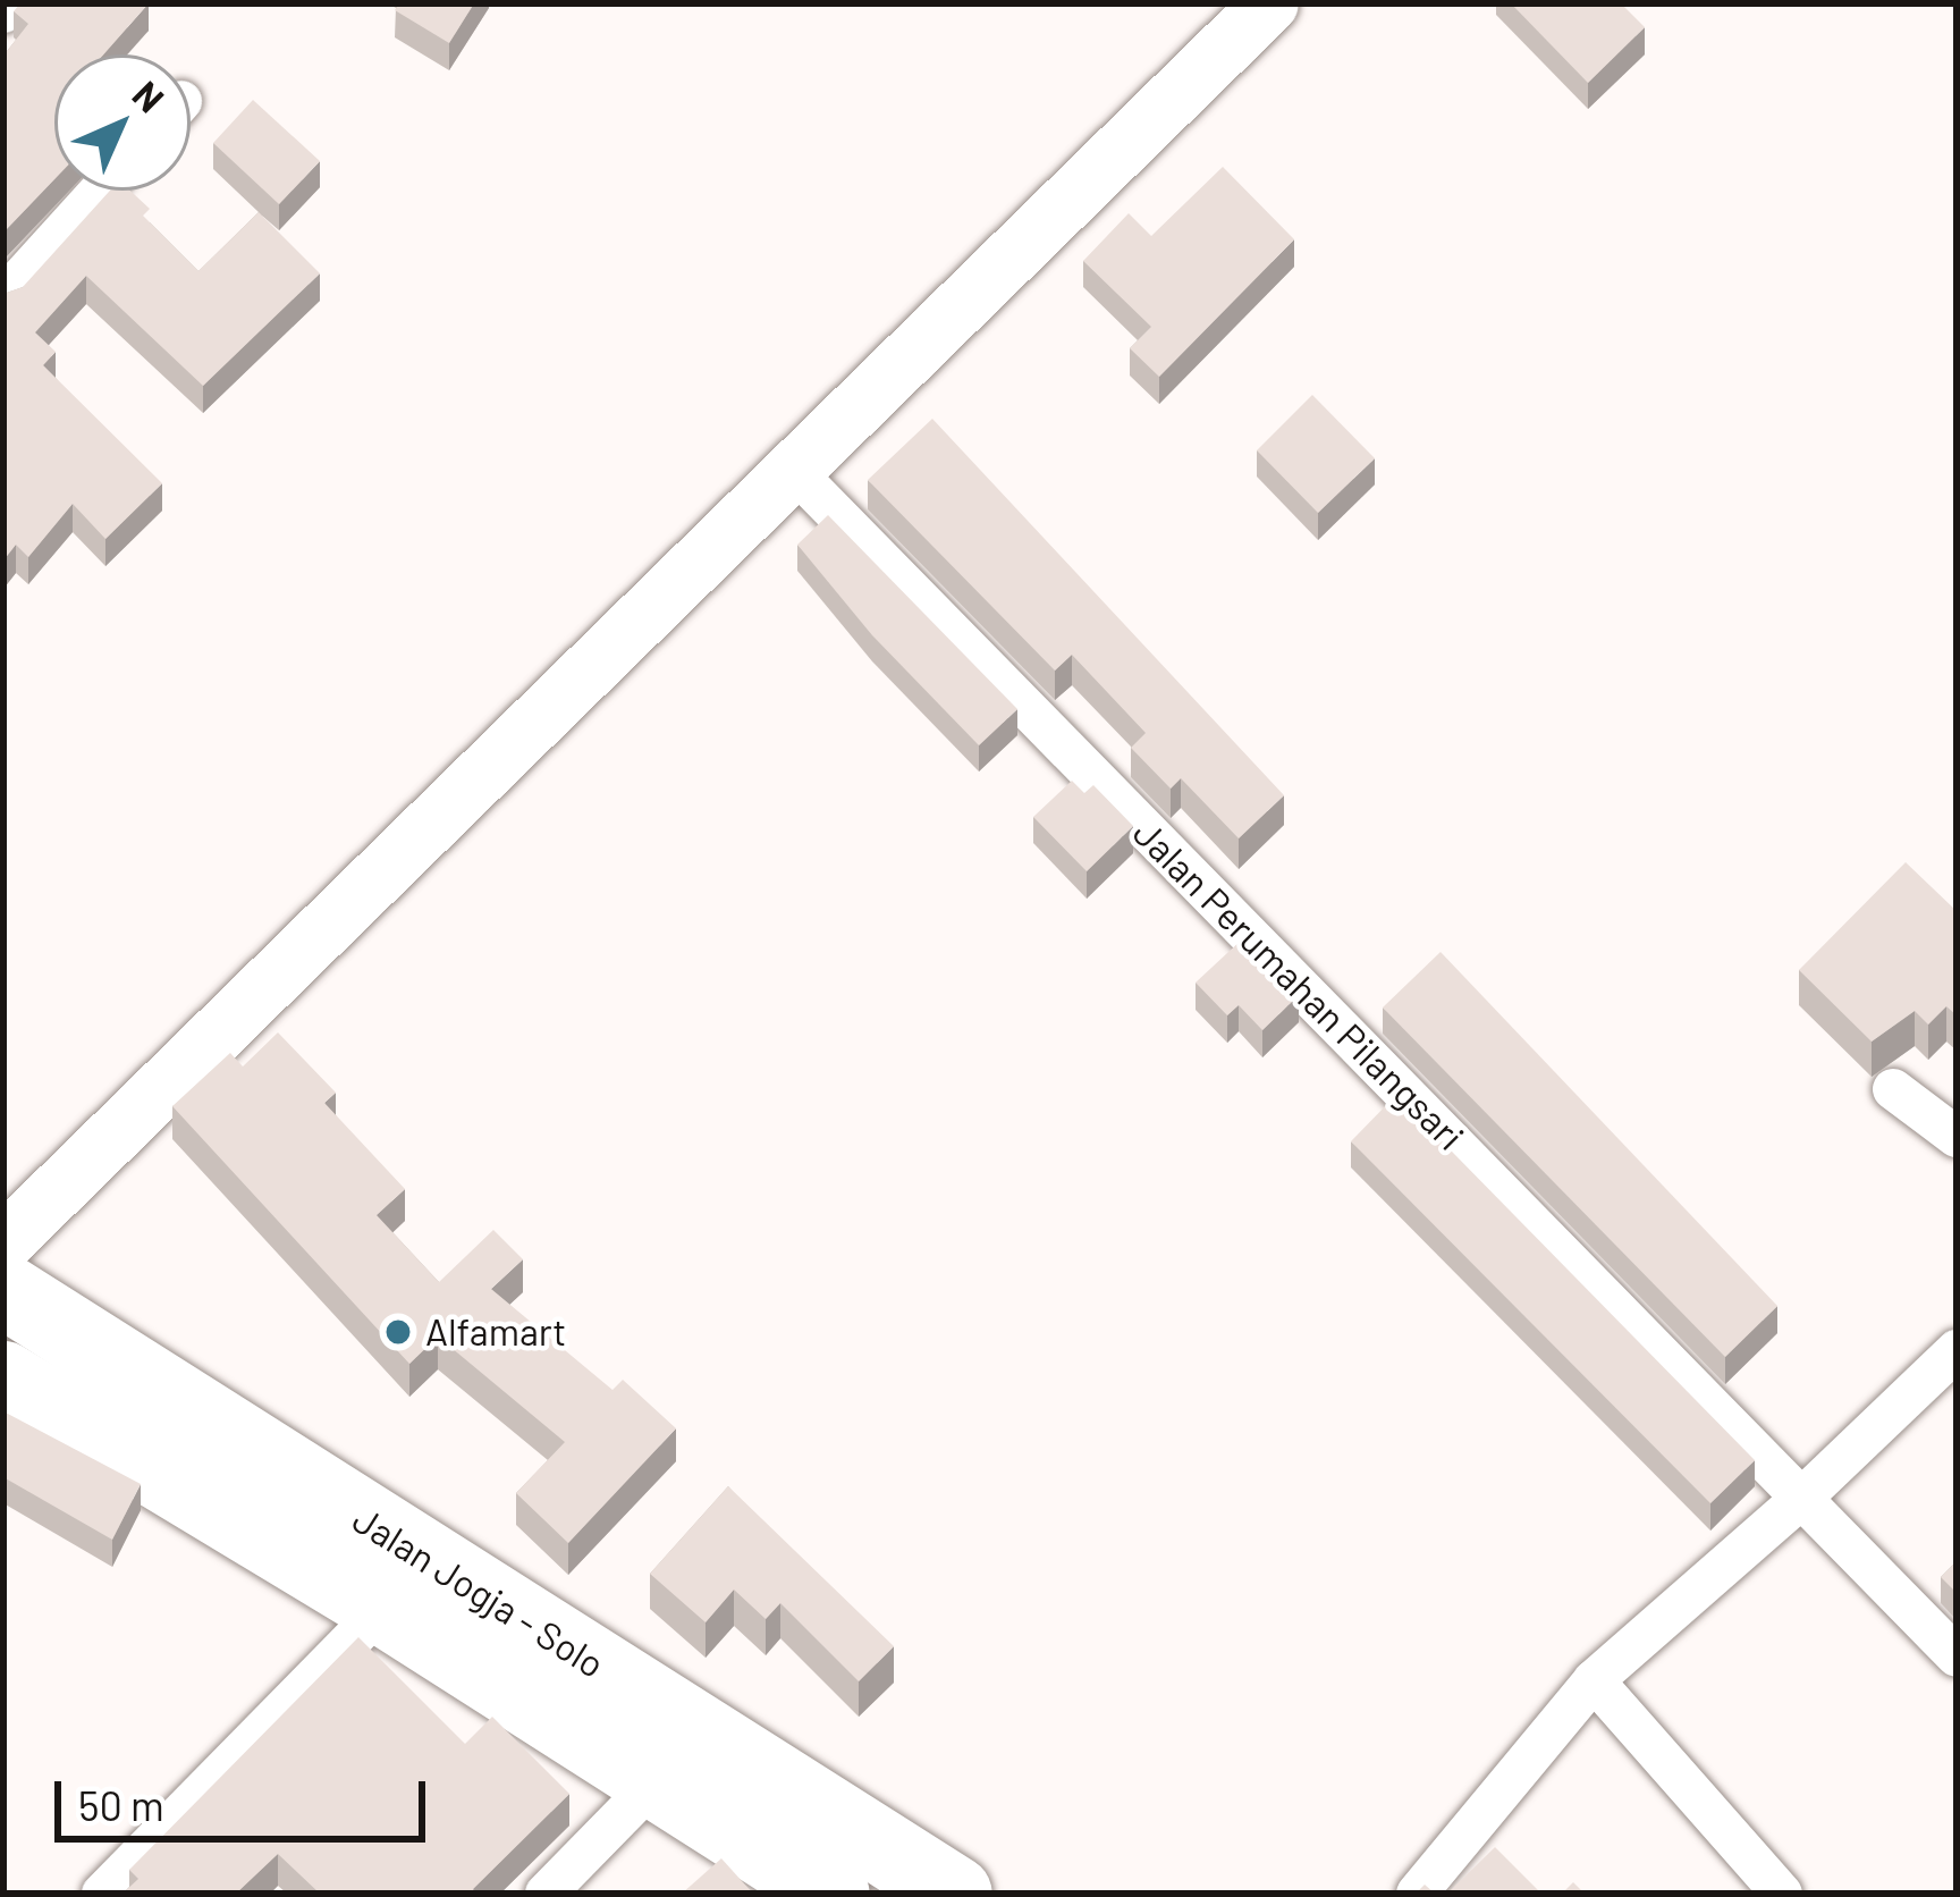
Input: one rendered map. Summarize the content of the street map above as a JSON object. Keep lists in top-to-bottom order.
{
  "streets": {
    "highway": ["Jalan Jogja - Solo"],
    "street": ["Jalan Perumahan Pilangsari"]
  },
  "places": ["Alfamart"],
  "scale_bar": "50 m",
  "north": "top right"
}
